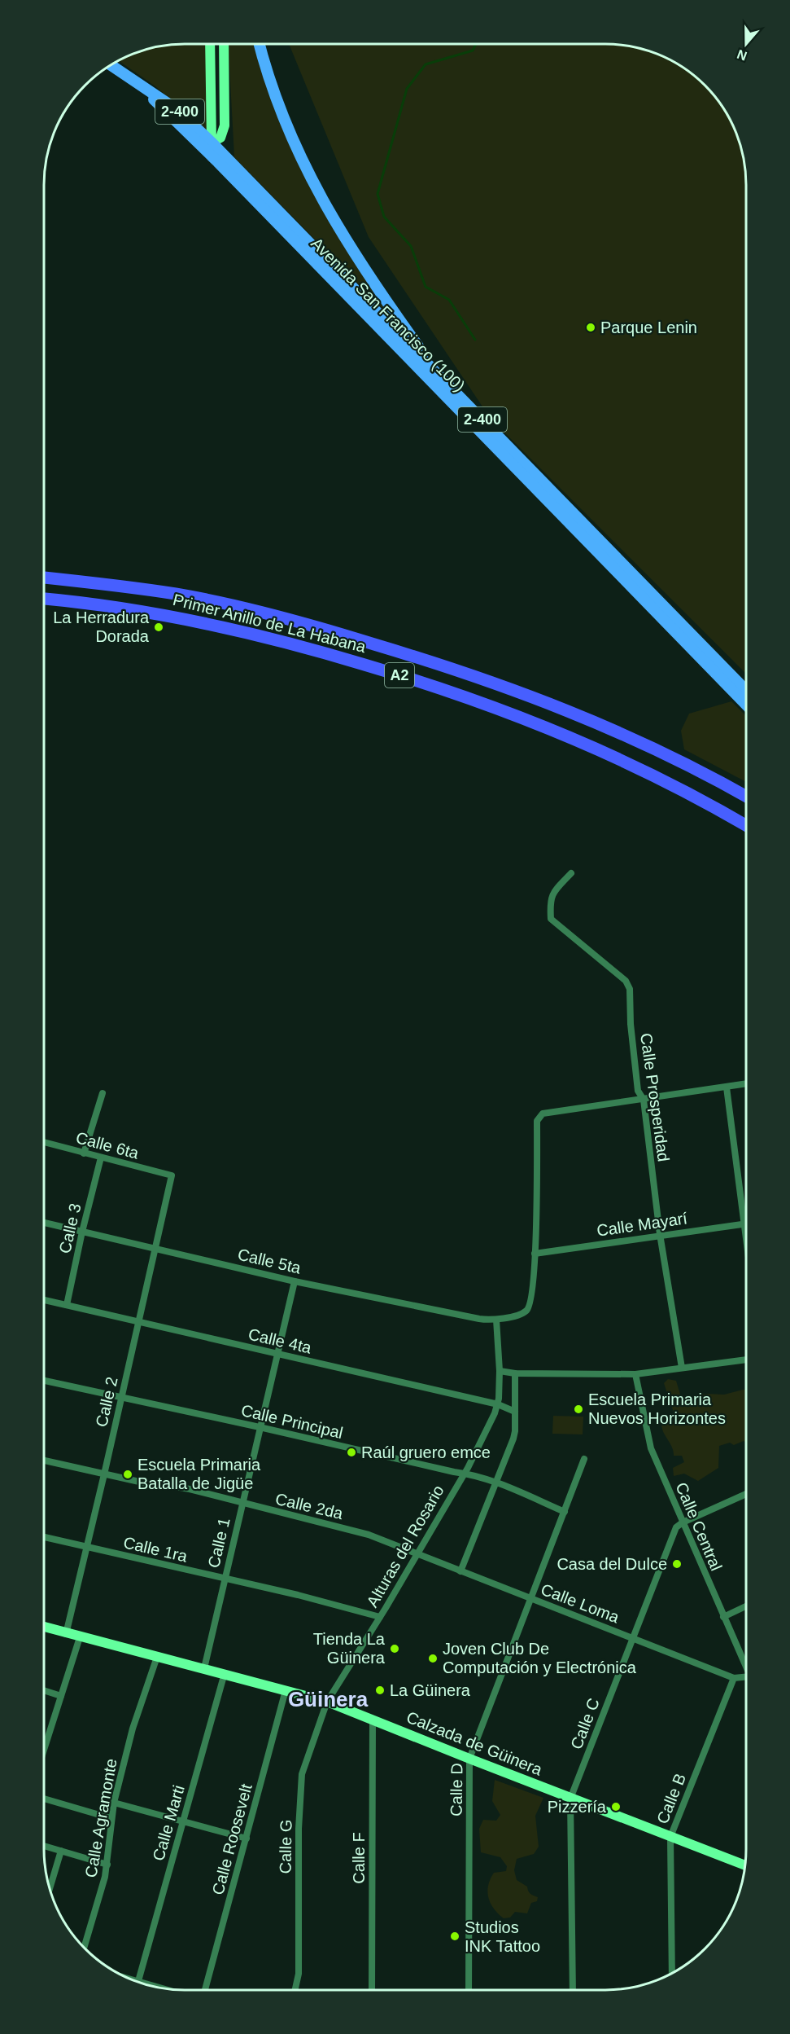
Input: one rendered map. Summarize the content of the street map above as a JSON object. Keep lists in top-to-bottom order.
{
  "streets": {
    "highway": [
      "2-400",
      "Avenida San Francisco (100)",
      "Primer Anillo de La Habana",
      "A2"
    ],
    "main road": ["Calzada de Güinera"],
    "street": [
      "Calle Prosperidad",
      "Calle 6ta",
      "Calle Mayarí",
      "Calle 3",
      "Calle 5ta",
      "Calle 4ta",
      "Calle 2",
      "Calle Principal",
      "Calle 2da",
      "Calle Central",
      "Calle 1",
      "Alturas del Rosario",
      "Calle 1ra",
      "Calle Loma",
      "Calle C",
      "Calle D",
      "Calle B",
      "Calle Agramonte",
      "Calle Marti",
      "Calle Roosevelt",
      "Calle G",
      "Calle F"
    ]
  },
  "crossings": [
    ["2-400", "Avenida San Francisco (100)"],
    ["Primer Anillo de La Habana", "A2"],
    ["Calle Prosperidad", "Calle Mayarí"],
    ["Calle Prosperidad", "Calle 5ta"],
    ["Calle 6ta", "Calle 3"],
    ["Calle 6ta", "Calle 2"],
    ["Calle Mayarí", "Calle 5ta"],
    ["Calle 3", "Calle 5ta"],
    ["Calle 3", "Calle 4ta"],
    ["Calle 5ta", "Calle 2"],
    ["Calle 5ta", "Calle 1"],
    ["Calle 5ta", "Alturas del Rosario"],
    ["Calle 4ta", "Calle 2"],
    ["Calle 4ta", "Calle 1"],
    ["Calle 4ta", "Alturas del Rosario"],
    ["Calle 2", "Calle Principal"],
    ["Calle 2", "Calle 1ra"],
    ["Calle 2", "Calzada de Güinera"],
    ["Calle Principal", "Calle 1"],
    ["Calle Principal", "Alturas del Rosario"],
    ["Calle Principal", "Calle D"],
    ["Calle 2da", "Calle 1"],
    ["Calle 2da", "Alturas del Rosario"],
    ["Calle 2da", "Calle Loma"],
    ["Calle Central", "Calle C"],
    ["Calle 1", "Calle 1ra"],
    ["Calle 1", "Calzada de Güinera"],
    ["Alturas del Rosario", "Calle 1ra"],
    ["Alturas del Rosario", "Calle Loma"],
    ["Alturas del Rosario", "Calzada de Güinera"],
    ["Alturas del Rosario", "Calle G"],
    ["Calle Loma", "Calle C"],
    ["Calle Loma", "Calle D"],
    ["Calle Loma", "Calle B"],
    ["Calle C", "Calzada de Güinera"],
    ["Calzada de Güinera", "Calle D"],
    ["Calzada de Güinera", "Calle B"],
    ["Calzada de Güinera", "Calle Agramonte"],
    ["Calzada de Güinera", "Calle Marti"],
    ["Calzada de Güinera", "Calle Roosevelt"],
    ["Calzada de Güinera", "Calle G"],
    ["Calzada de Güinera", "Calle F"]
  ],
  "districts": ["Güinera"],
  "places": [
    "Parque Lenin",
    "La Herradura Dorada",
    "Escuela Primaria Nuevos Horizontes",
    "Raúl gruero emce",
    "Escuela Primaria Batalla de Jigüe",
    "Casa del Dulce",
    "Tienda La Güinera",
    "Joven Club De Computación y Electrónica",
    "La Güinera",
    "Pizzería",
    "Studios INK Tattoo"
  ],
  "north": "bottom"
}
